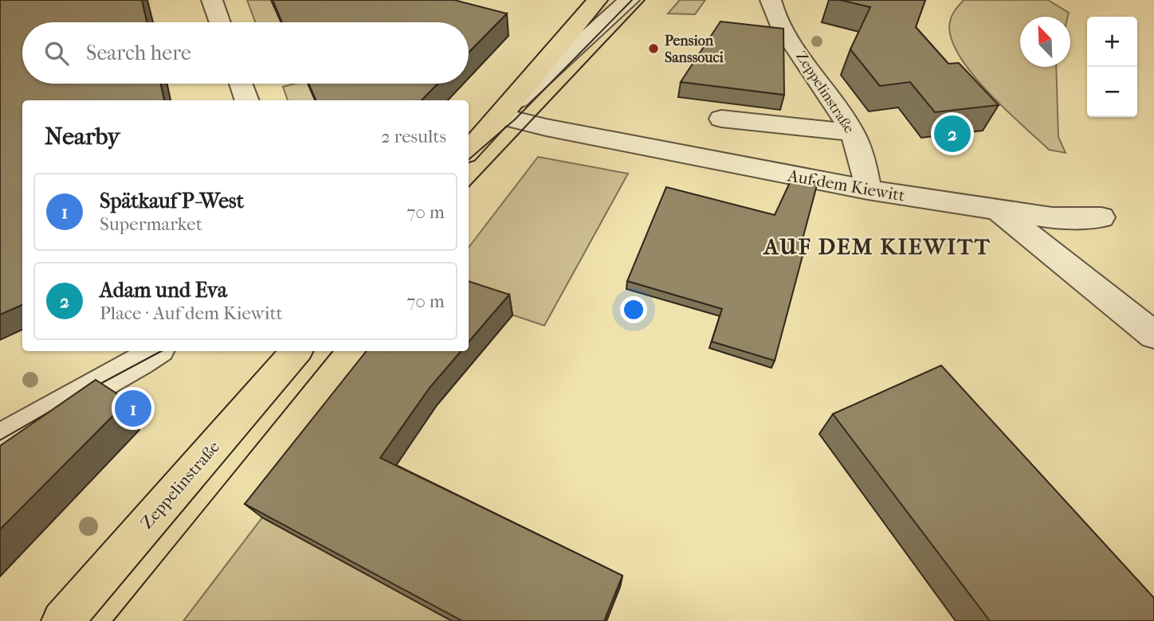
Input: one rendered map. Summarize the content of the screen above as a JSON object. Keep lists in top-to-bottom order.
{
  "streets": {
    "main road": ["Zeppelinstraße"],
    "street": ["Auf dem Kiewitt"]
  },
  "crossings": [
    ["Zeppelinstraße", "Auf dem Kiewitt"]
  ],
  "districts": ["AUF DEM KIEWITT"],
  "places": ["Pension Sanssouci"],
  "north": "top left",
  "page": {
    "map_buttons": ["+", "−"],
    "search": "Search here",
    "heading": ["Nearby", "2 results"],
    "pins": ["2", "1"],
    "list": [
      {
        "mark": "1",
        "name": "Spätkauf P-West",
        "note": "Supermarket",
        "value": "70 m"
      },
      {
        "mark": "2",
        "name": "Adam und Eva",
        "note": "Place · Auf dem Kiewitt",
        "value": "70 m"
      }
    ]
  }
}
